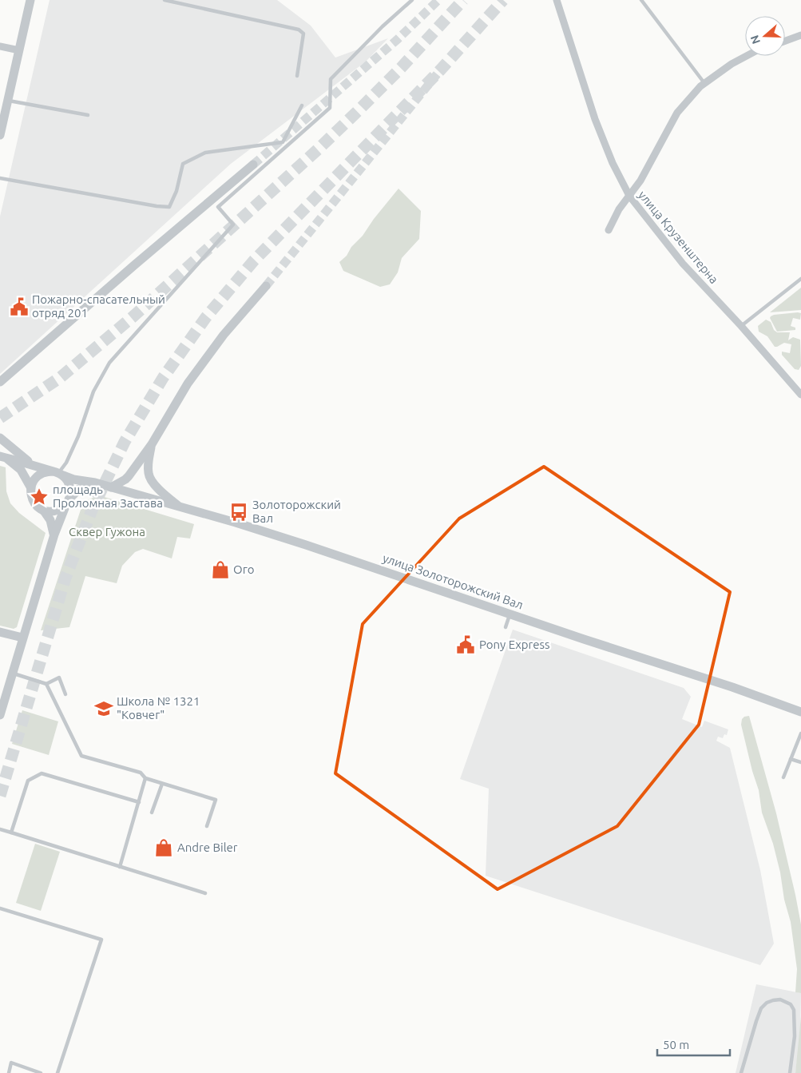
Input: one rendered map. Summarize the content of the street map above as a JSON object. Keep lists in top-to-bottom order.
{
  "streets": {
    "street": ["улица Крузенштерна", "улица Золоторожский Вал"]
  },
  "parks": ["Сквер Гужона"],
  "places": {
    "public building": ["Пожарно-спасательный отряд 201", "Pony Express"],
    "place": ["площадь Проломная Застава"],
    "bus stop": ["Золоторожский Вал"],
    "shop": ["Ого", "Andre Biler"],
    "school or university": ["Школа № 1321 \"Ковчег\""]
  },
  "scale_bar": "50 m",
  "north": "left"
}
